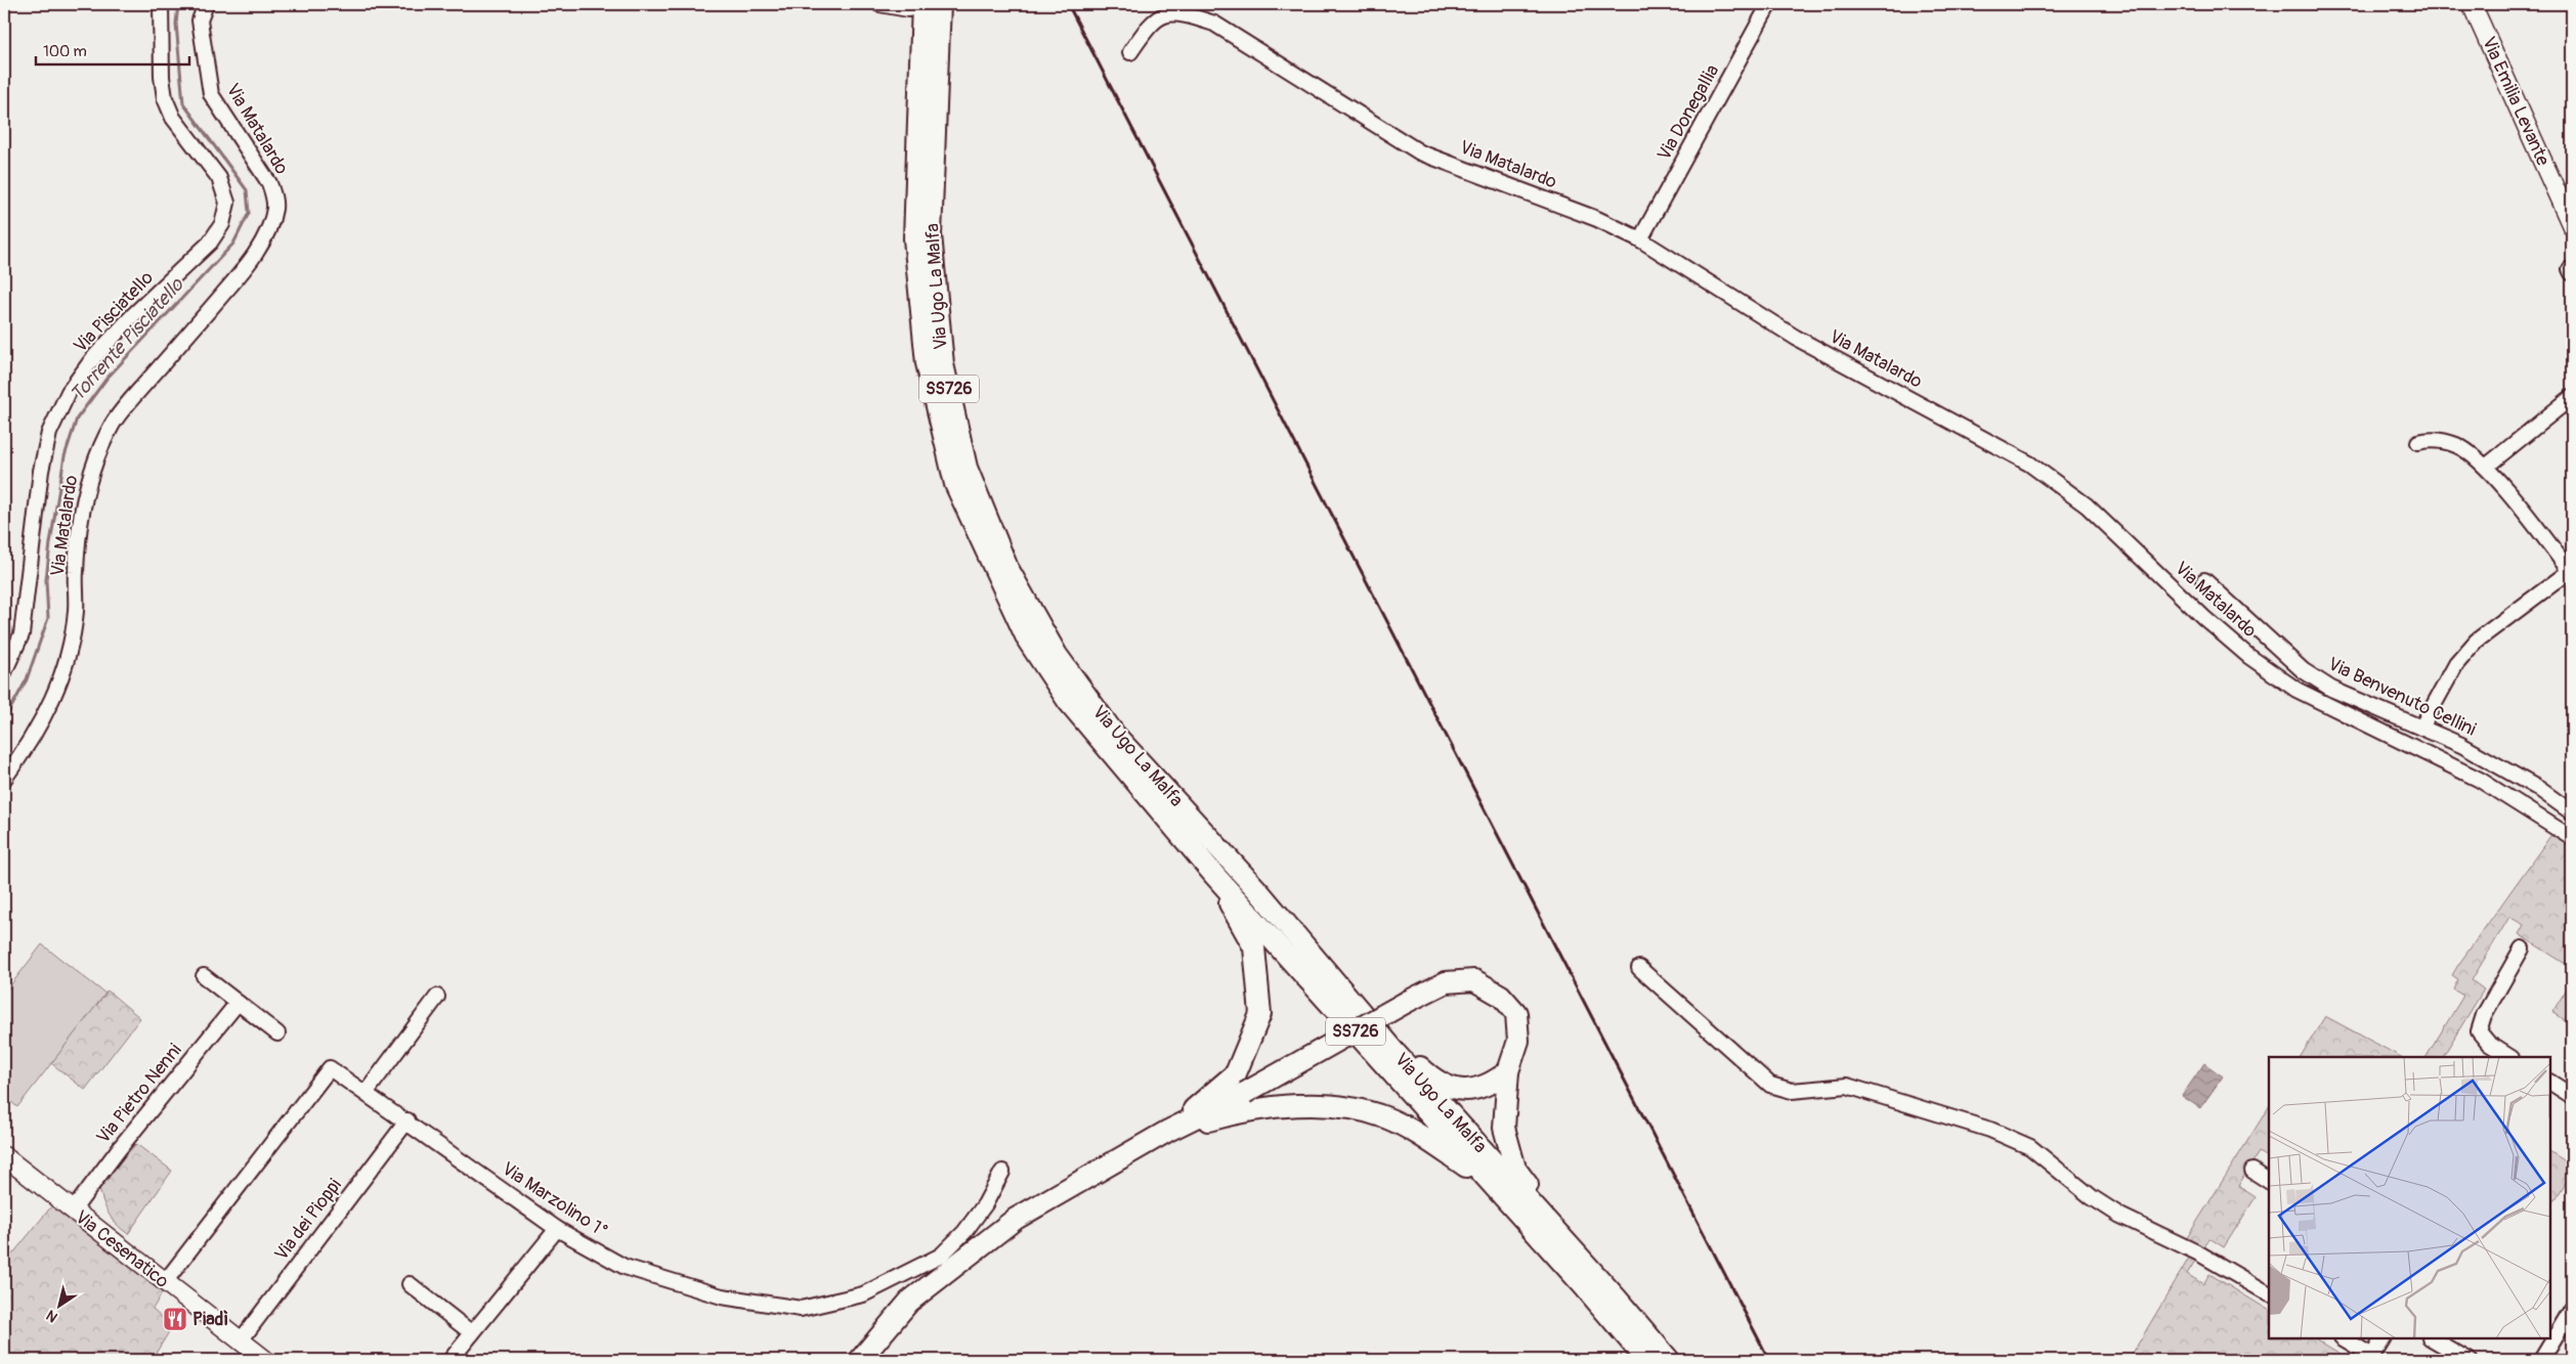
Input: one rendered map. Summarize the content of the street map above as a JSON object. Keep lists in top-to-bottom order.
{
  "streets": {
    "highway": ["Via Ugo La Malfa", "SS726"],
    "main road": ["Via Emilia Levante", "Via Cesenatico"],
    "street": [
      "Via Donegallia",
      "Via Matalardo",
      "Via Pisciatello",
      "Via Benvenuto Cellini",
      "Via Pietro Nenni",
      "Via Marzolino 1°",
      "Via dei Pioppi"
    ]
  },
  "crossings": [
    ["Via Donegallia", "Via Matalardo"],
    ["Via Pietro Nenni", "Via Cesenatico"],
    ["Via Marzolino 1°", "Via dei Pioppi"],
    ["Via Marzolino 1°", "Via Cesenatico"],
    ["Via dei Pioppi", "Via Cesenatico"]
  ],
  "water": ["Torrente Pisciatello"],
  "places": {
    "restaurant": ["Piadì"]
  },
  "scale_bar": "100 m",
  "north": "bottom left"
}
